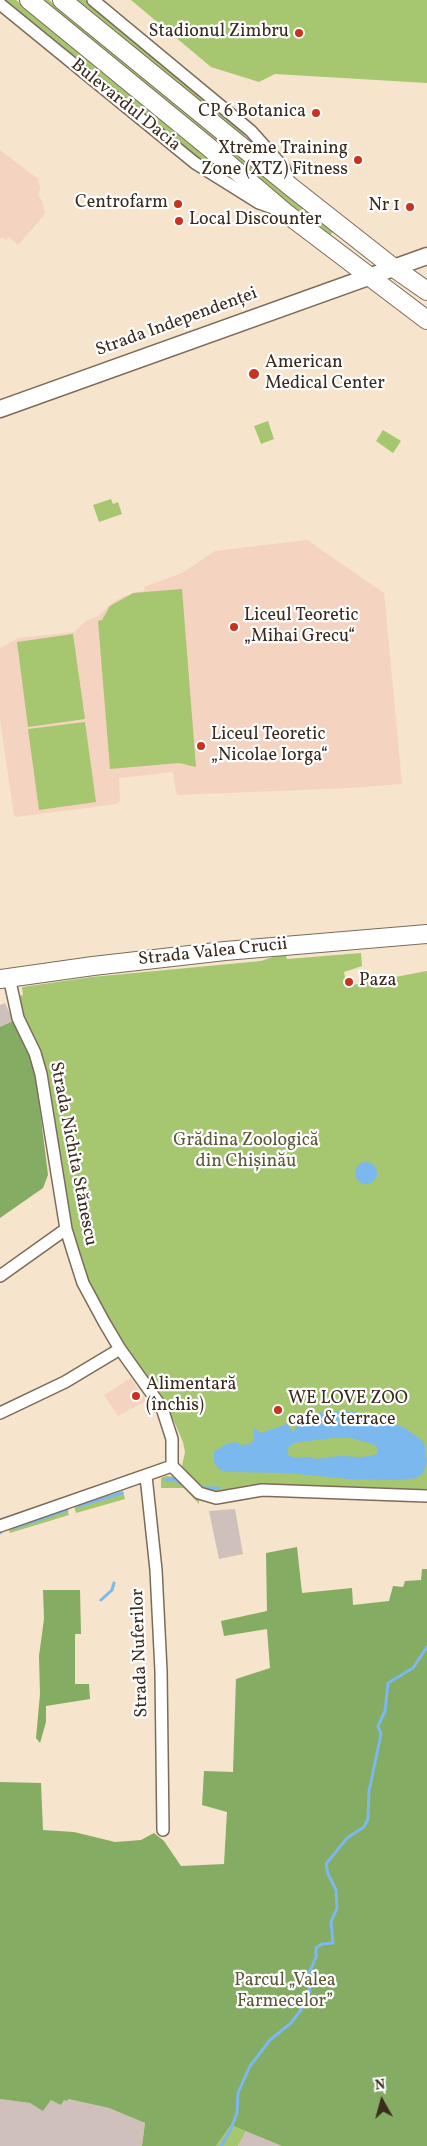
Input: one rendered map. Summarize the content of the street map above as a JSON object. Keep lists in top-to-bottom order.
{
  "streets": {
    "main road": ["Bulevardul Dacia", "Strada Independenței", "Strada Valea Crucii"],
    "street": ["Strada Nichita Stănescu", "Strada Nuferilor"]
  },
  "crossings": [
    ["Bulevardul Dacia", "Strada Independenței"],
    ["Strada Valea Crucii", "Strada Nichita Stănescu"]
  ],
  "parks": ["Grădina Zoologică din Chișinău", "Parcul „Valea Farmecelor”"],
  "places": [
    "Stadionul Zimbru",
    "CP 6 Botanica",
    "Xtreme Training Zone (XTZ) Fitness",
    "Centrofarm",
    "Nr 1",
    "Local Discounter",
    "American Medical Center",
    "Liceul Teoretic „Mihai Grecu“",
    "Liceul Teoretic „Nicolae Iorga“",
    "Paza",
    "Alimentară (închis)",
    "WE LOVE ZOO cafe & terrace"
  ],
  "north": "top"
}
